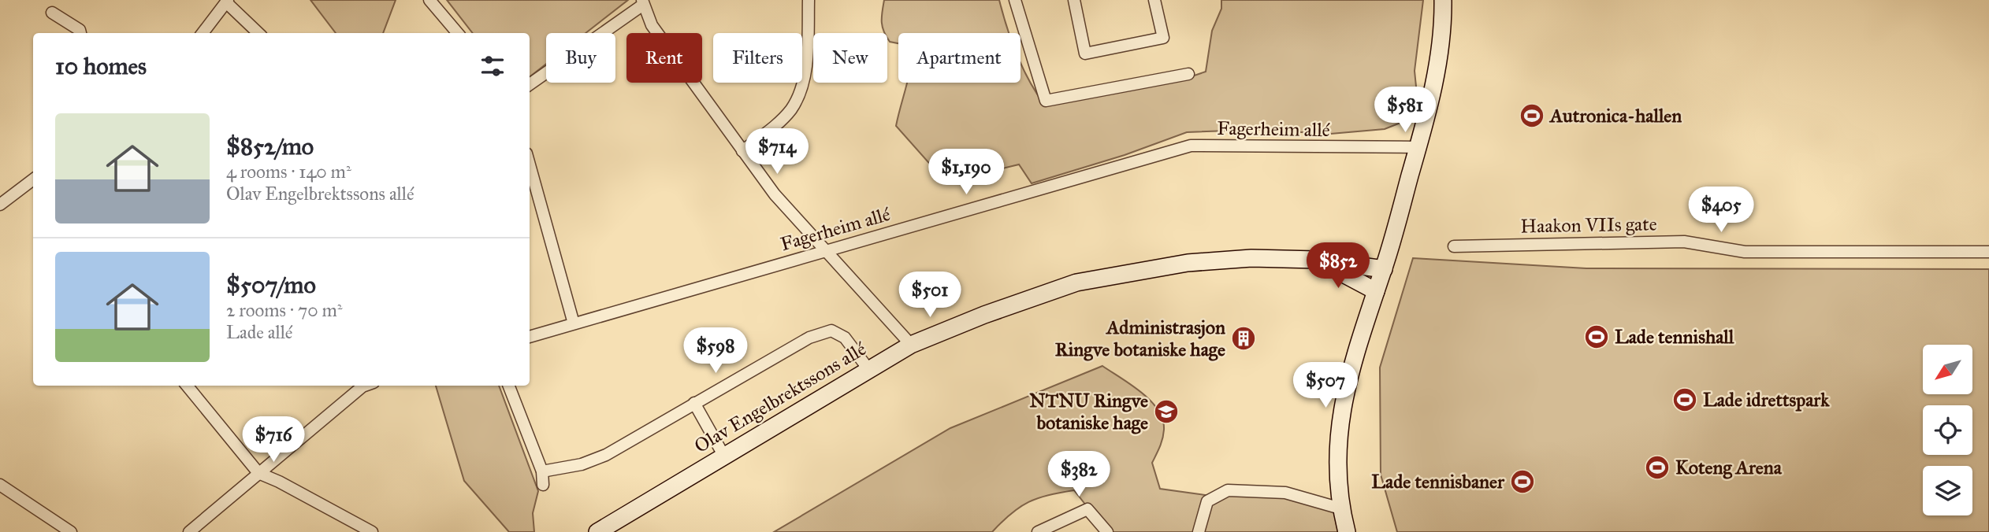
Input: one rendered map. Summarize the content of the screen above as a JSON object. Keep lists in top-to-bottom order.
{
  "streets": {
    "street": ["Fagerheim allé", "Haakon VIIs gate", "Olav Engelbrektssons allé"]
  },
  "places": {
    "sports": [
      "Autronica-hallen",
      "Lade tennishall",
      "Lade idrettspark",
      "Koteng Arena",
      "Lade tennisbaner"
    ],
    "building": ["Administrasjon Ringve botaniske hage"],
    "school or university": ["NTNU Ringve botaniske hage"]
  },
  "north": "bottom left",
  "page": {
    "chip": [
      "Buy",
      "Rent",
      "Filters",
      "New",
      "Apartment"
    ],
    "heading": "10 homes",
    "price": [
      "$581",
      "$714",
      "$1,190",
      "$405",
      "$852",
      "$501",
      "$598",
      "$507",
      "$716",
      "$382"
    ],
    "list": [
      {
        "name": "$852/mo",
        "note": "4 rooms · 140 m² · Olav Engelbrektssons allé"
      },
      {
        "name": "$507/mo",
        "note": "2 rooms · 70 m² · Lade allé"
      }
    ]
  }
}
